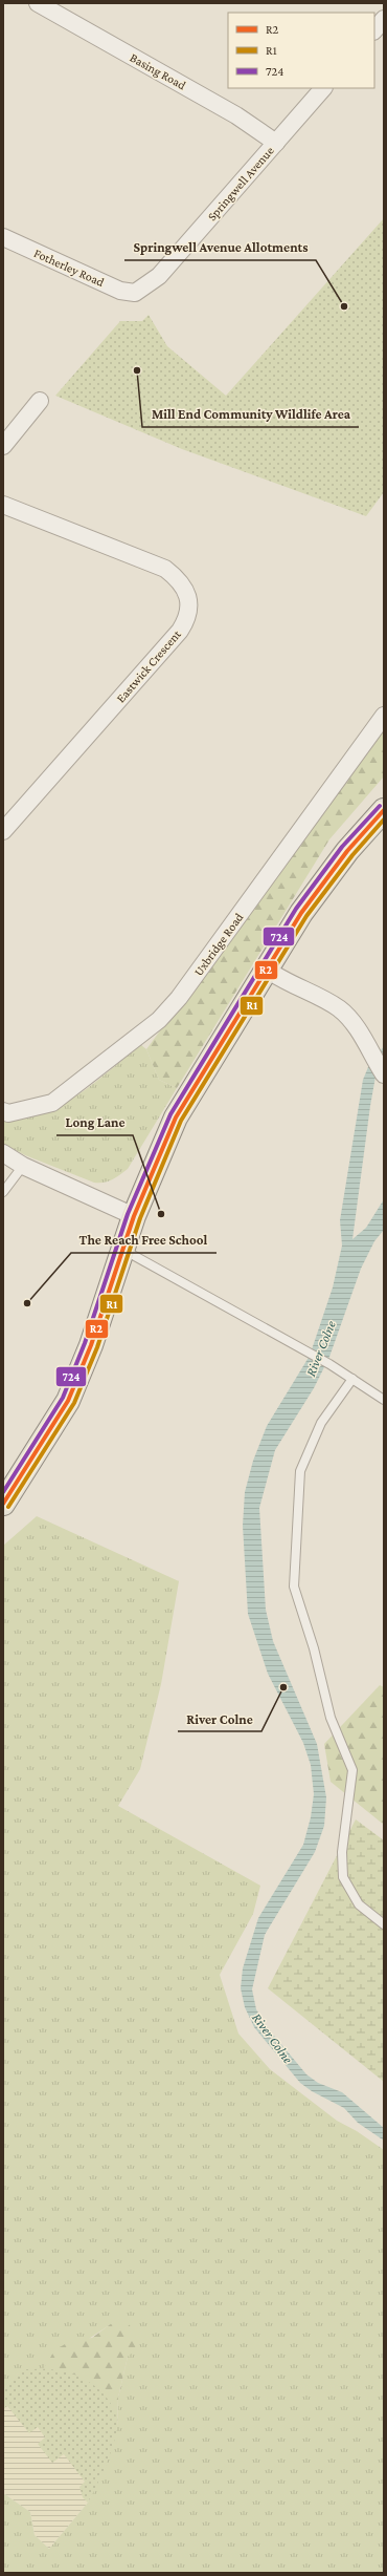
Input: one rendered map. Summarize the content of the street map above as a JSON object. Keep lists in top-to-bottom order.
{
  "streets": {
    "street": [
      "Basing Road",
      "Springwell Avenue",
      "Fotherley Road",
      "Eastwick Crescent",
      "Uxbridge Road"
    ]
  },
  "crossings": [
    ["Basing Road", "Springwell Avenue"],
    ["Springwell Avenue", "Fotherley Road"]
  ],
  "water": ["River Colne"],
  "places": [
    "Springwell Avenue Allotments",
    "Mill End Community Wildlife Area",
    "Long Lane",
    "The Reach Free School",
    "River Colne"
  ],
  "lines": ["transit line 724", "transit line R2", "transit line R1"],
  "legend": ["R2", "R1", "724"]
}
